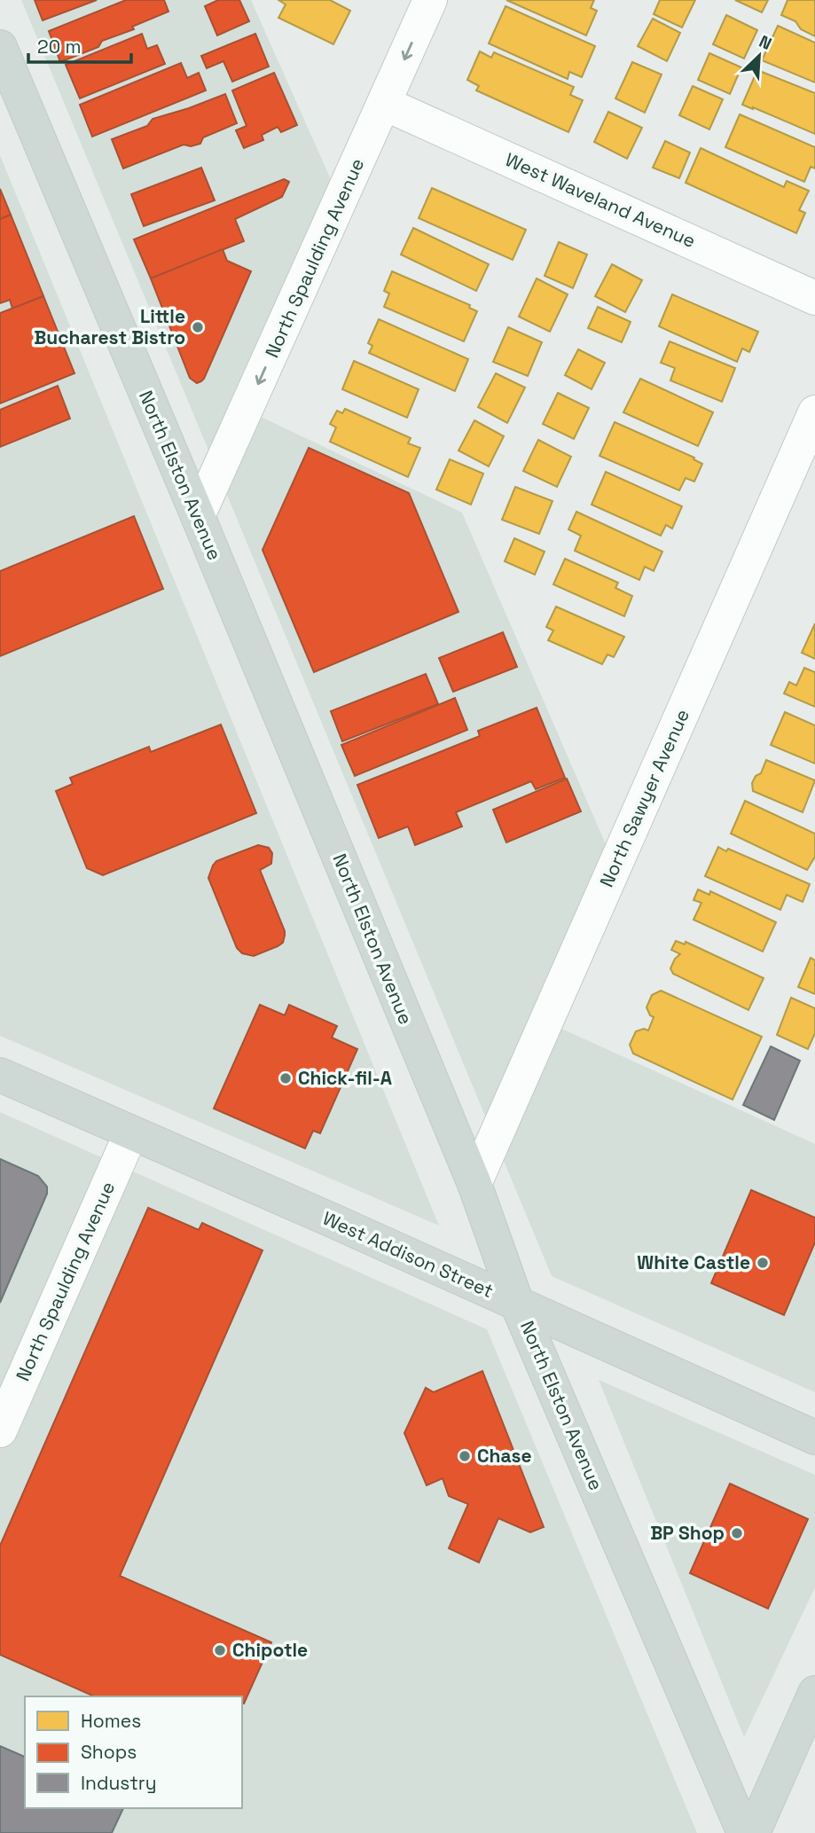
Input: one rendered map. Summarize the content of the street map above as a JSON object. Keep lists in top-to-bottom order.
{
  "streets": {
    "main road": ["North Elston Avenue", "West Addison Street"],
    "street": ["West Waveland Avenue", "North Spaulding Avenue", "North Sawyer Avenue"]
  },
  "crossings": [
    ["West Waveland Avenue", "North Spaulding Avenue"],
    ["North Spaulding Avenue", "North Elston Avenue"],
    ["North Spaulding Avenue", "West Addison Street"],
    ["North Elston Avenue", "North Sawyer Avenue"],
    ["North Elston Avenue", "West Addison Street"]
  ],
  "one_way": ["North Spaulding Avenue"],
  "places": [
    "Little Bucharest Bistro",
    "Chick-fil-A",
    "White Castle",
    "Chase",
    "BP Shop",
    "Chipotle"
  ],
  "legend": ["Homes", "Shops", "Industry"],
  "scale_bar": "20 m",
  "north": "top right"
}
